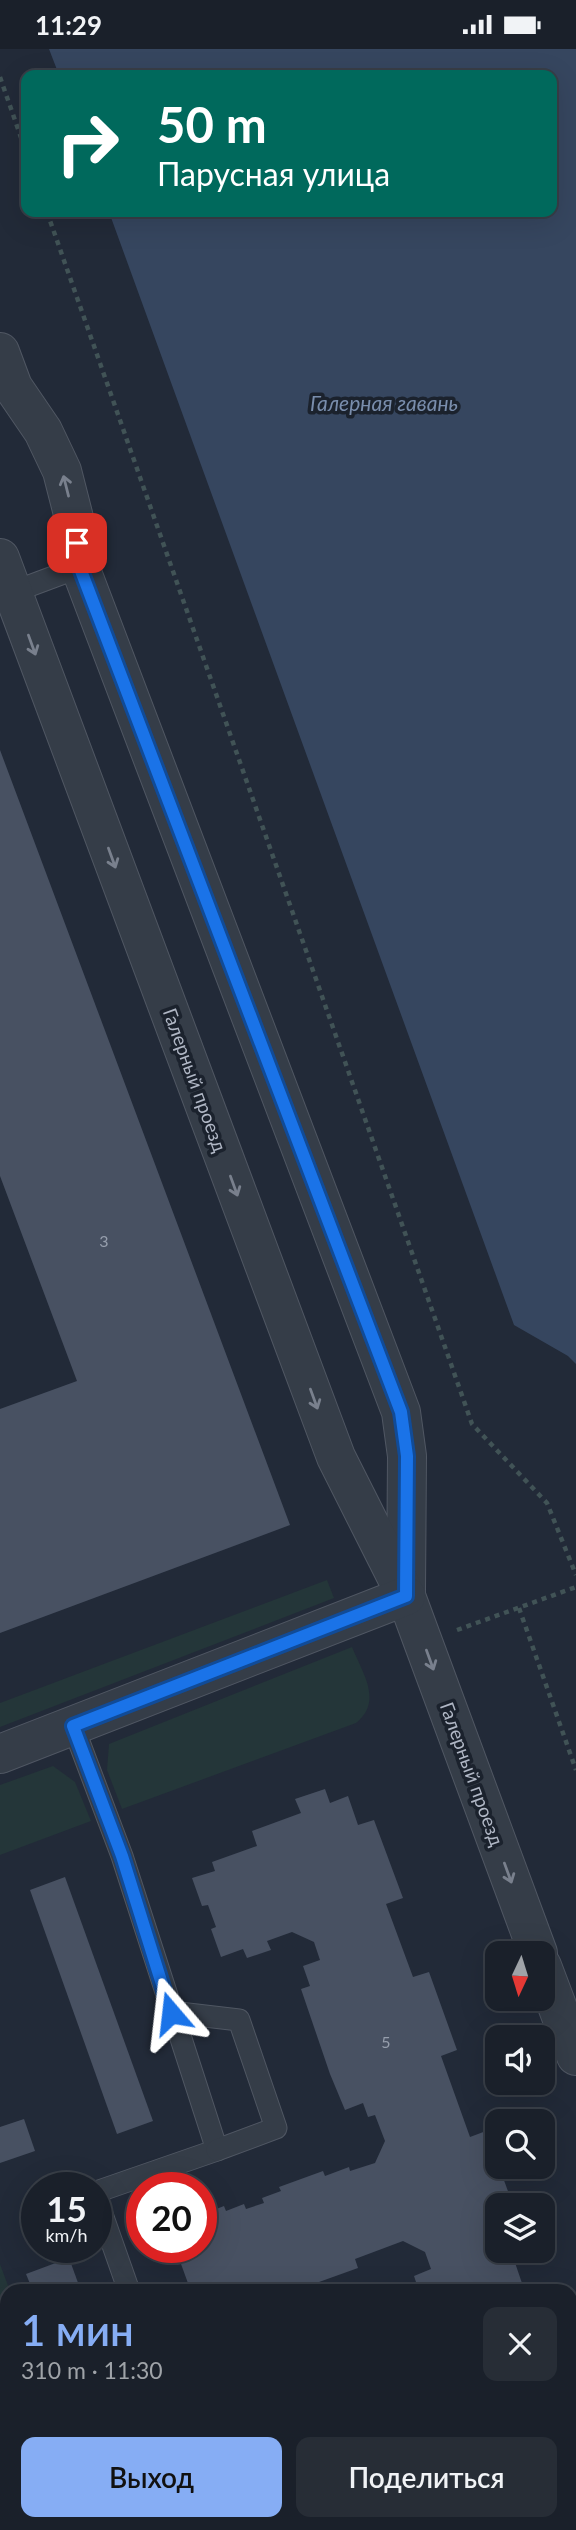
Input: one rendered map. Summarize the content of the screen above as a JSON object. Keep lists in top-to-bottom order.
{
  "streets": {
    "street": ["Галерный проезд"]
  },
  "water": ["Галерная гавань"],
  "house_numbers": ["3", "5"],
  "north": "bottom",
  "page": {
    "status": "11:29",
    "turn": ["50 m", "Парусная улица"],
    "speed": "15 km/h",
    "limit": "20",
    "heading": ["1 мин", "310 m · 11:30"],
    "buttons": ["Выход", "Поделиться"]
  }
}
